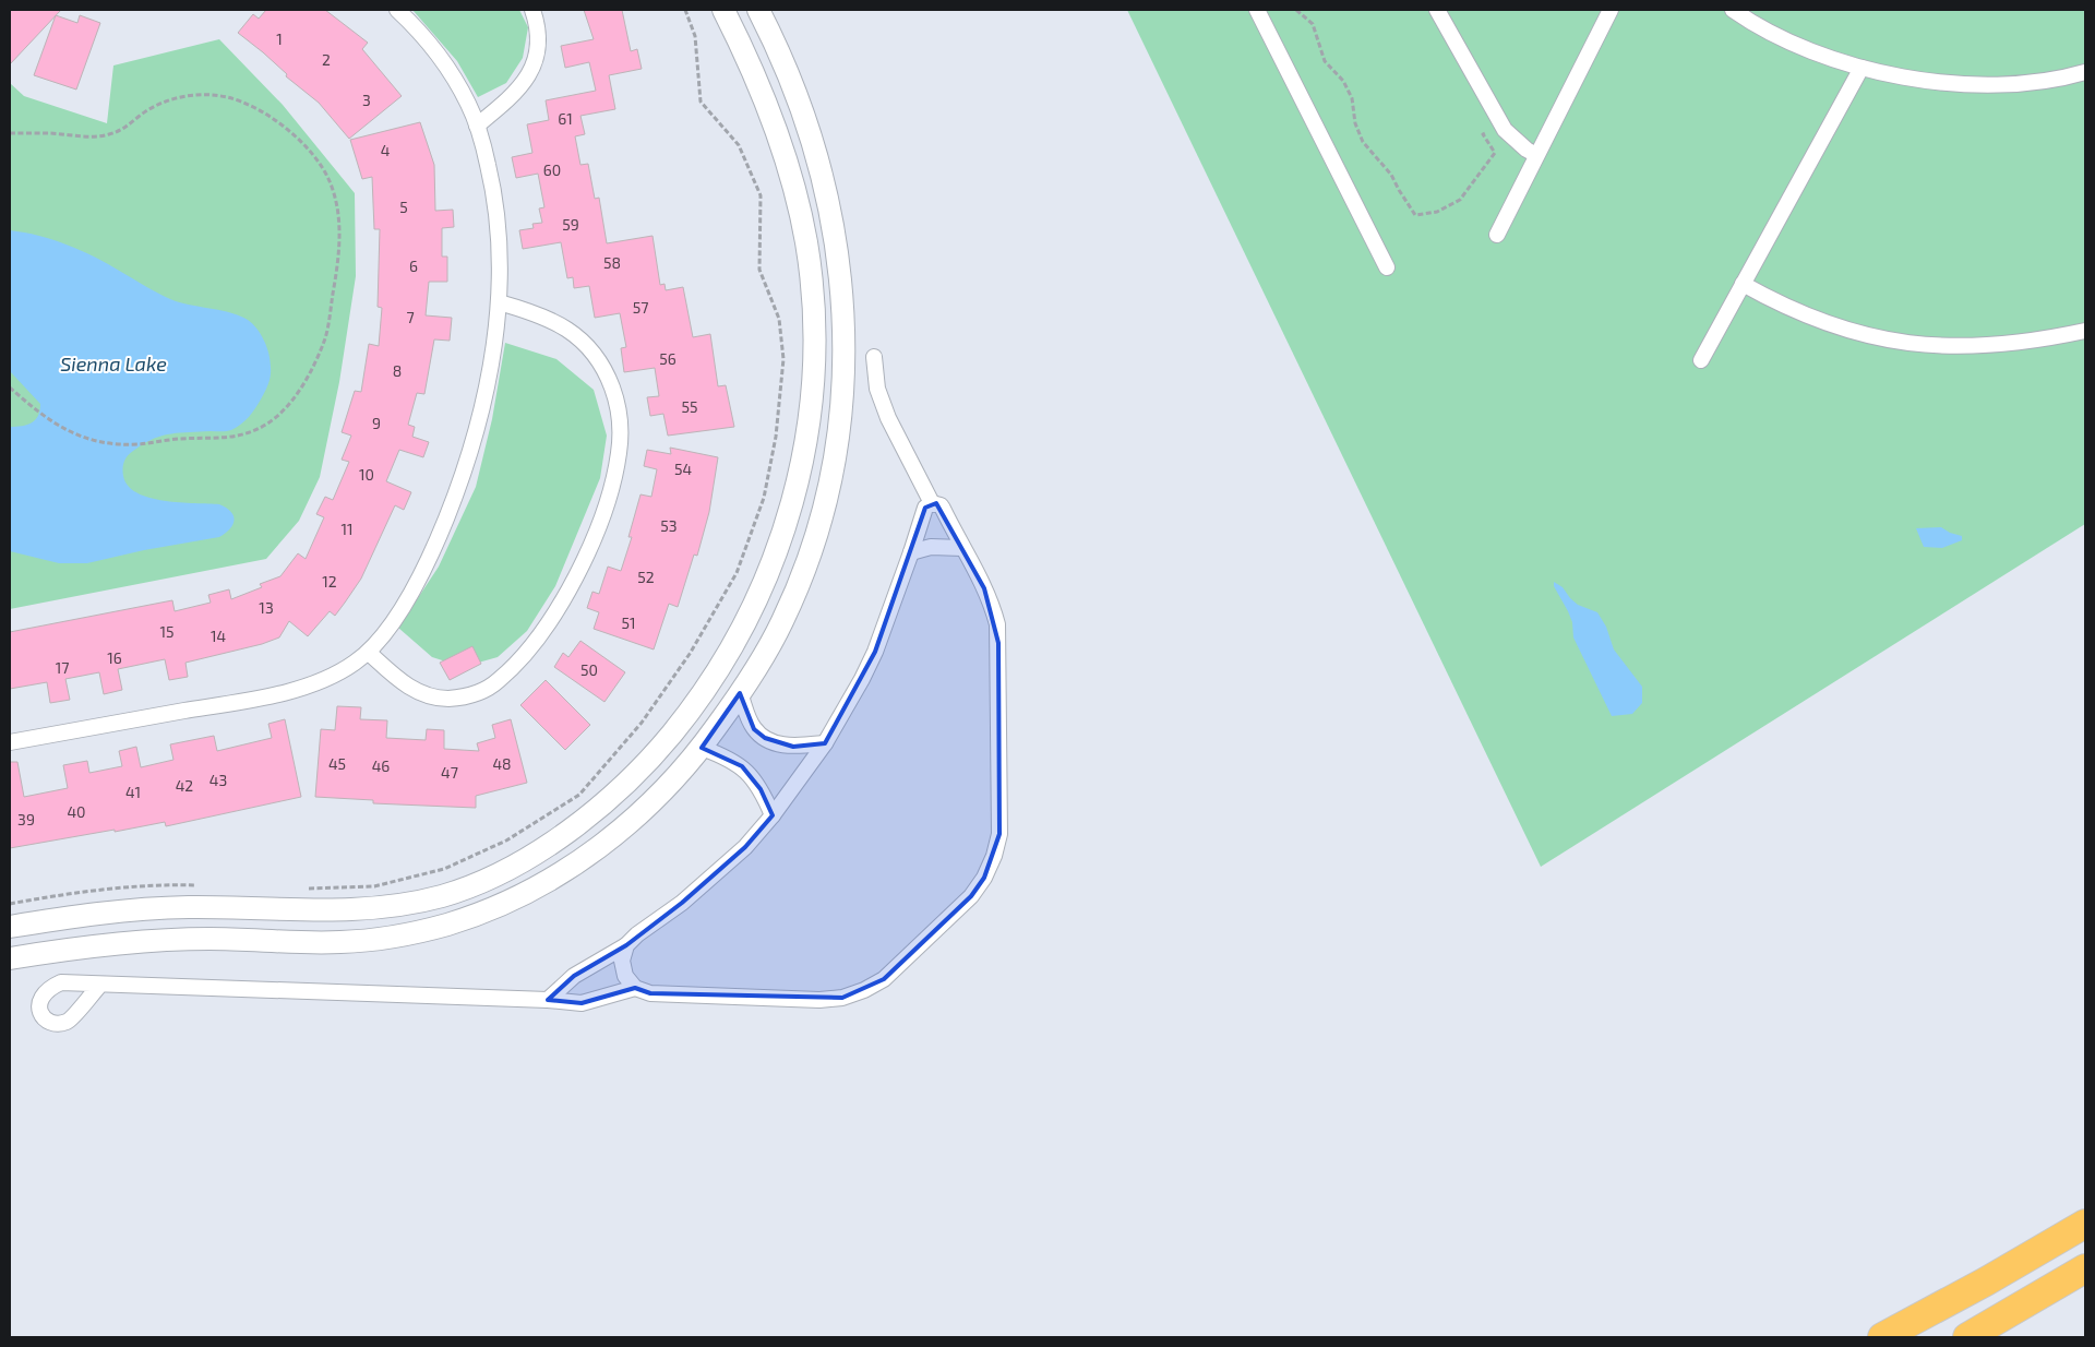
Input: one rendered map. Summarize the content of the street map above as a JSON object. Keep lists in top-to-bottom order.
{
  "water": ["Sienna Lake"],
  "house_numbers": [
    "1",
    "2",
    "3",
    "61",
    "4",
    "60",
    "5",
    "59",
    "58",
    "6",
    "57",
    "7",
    "56",
    "8",
    "55",
    "9",
    "54",
    "10",
    "53",
    "11",
    "52",
    "12",
    "13",
    "51",
    "15",
    "14",
    "16",
    "17",
    "50",
    "45",
    "48",
    "46",
    "47",
    "43",
    "42",
    "41",
    "40",
    "39"
  ]
}
